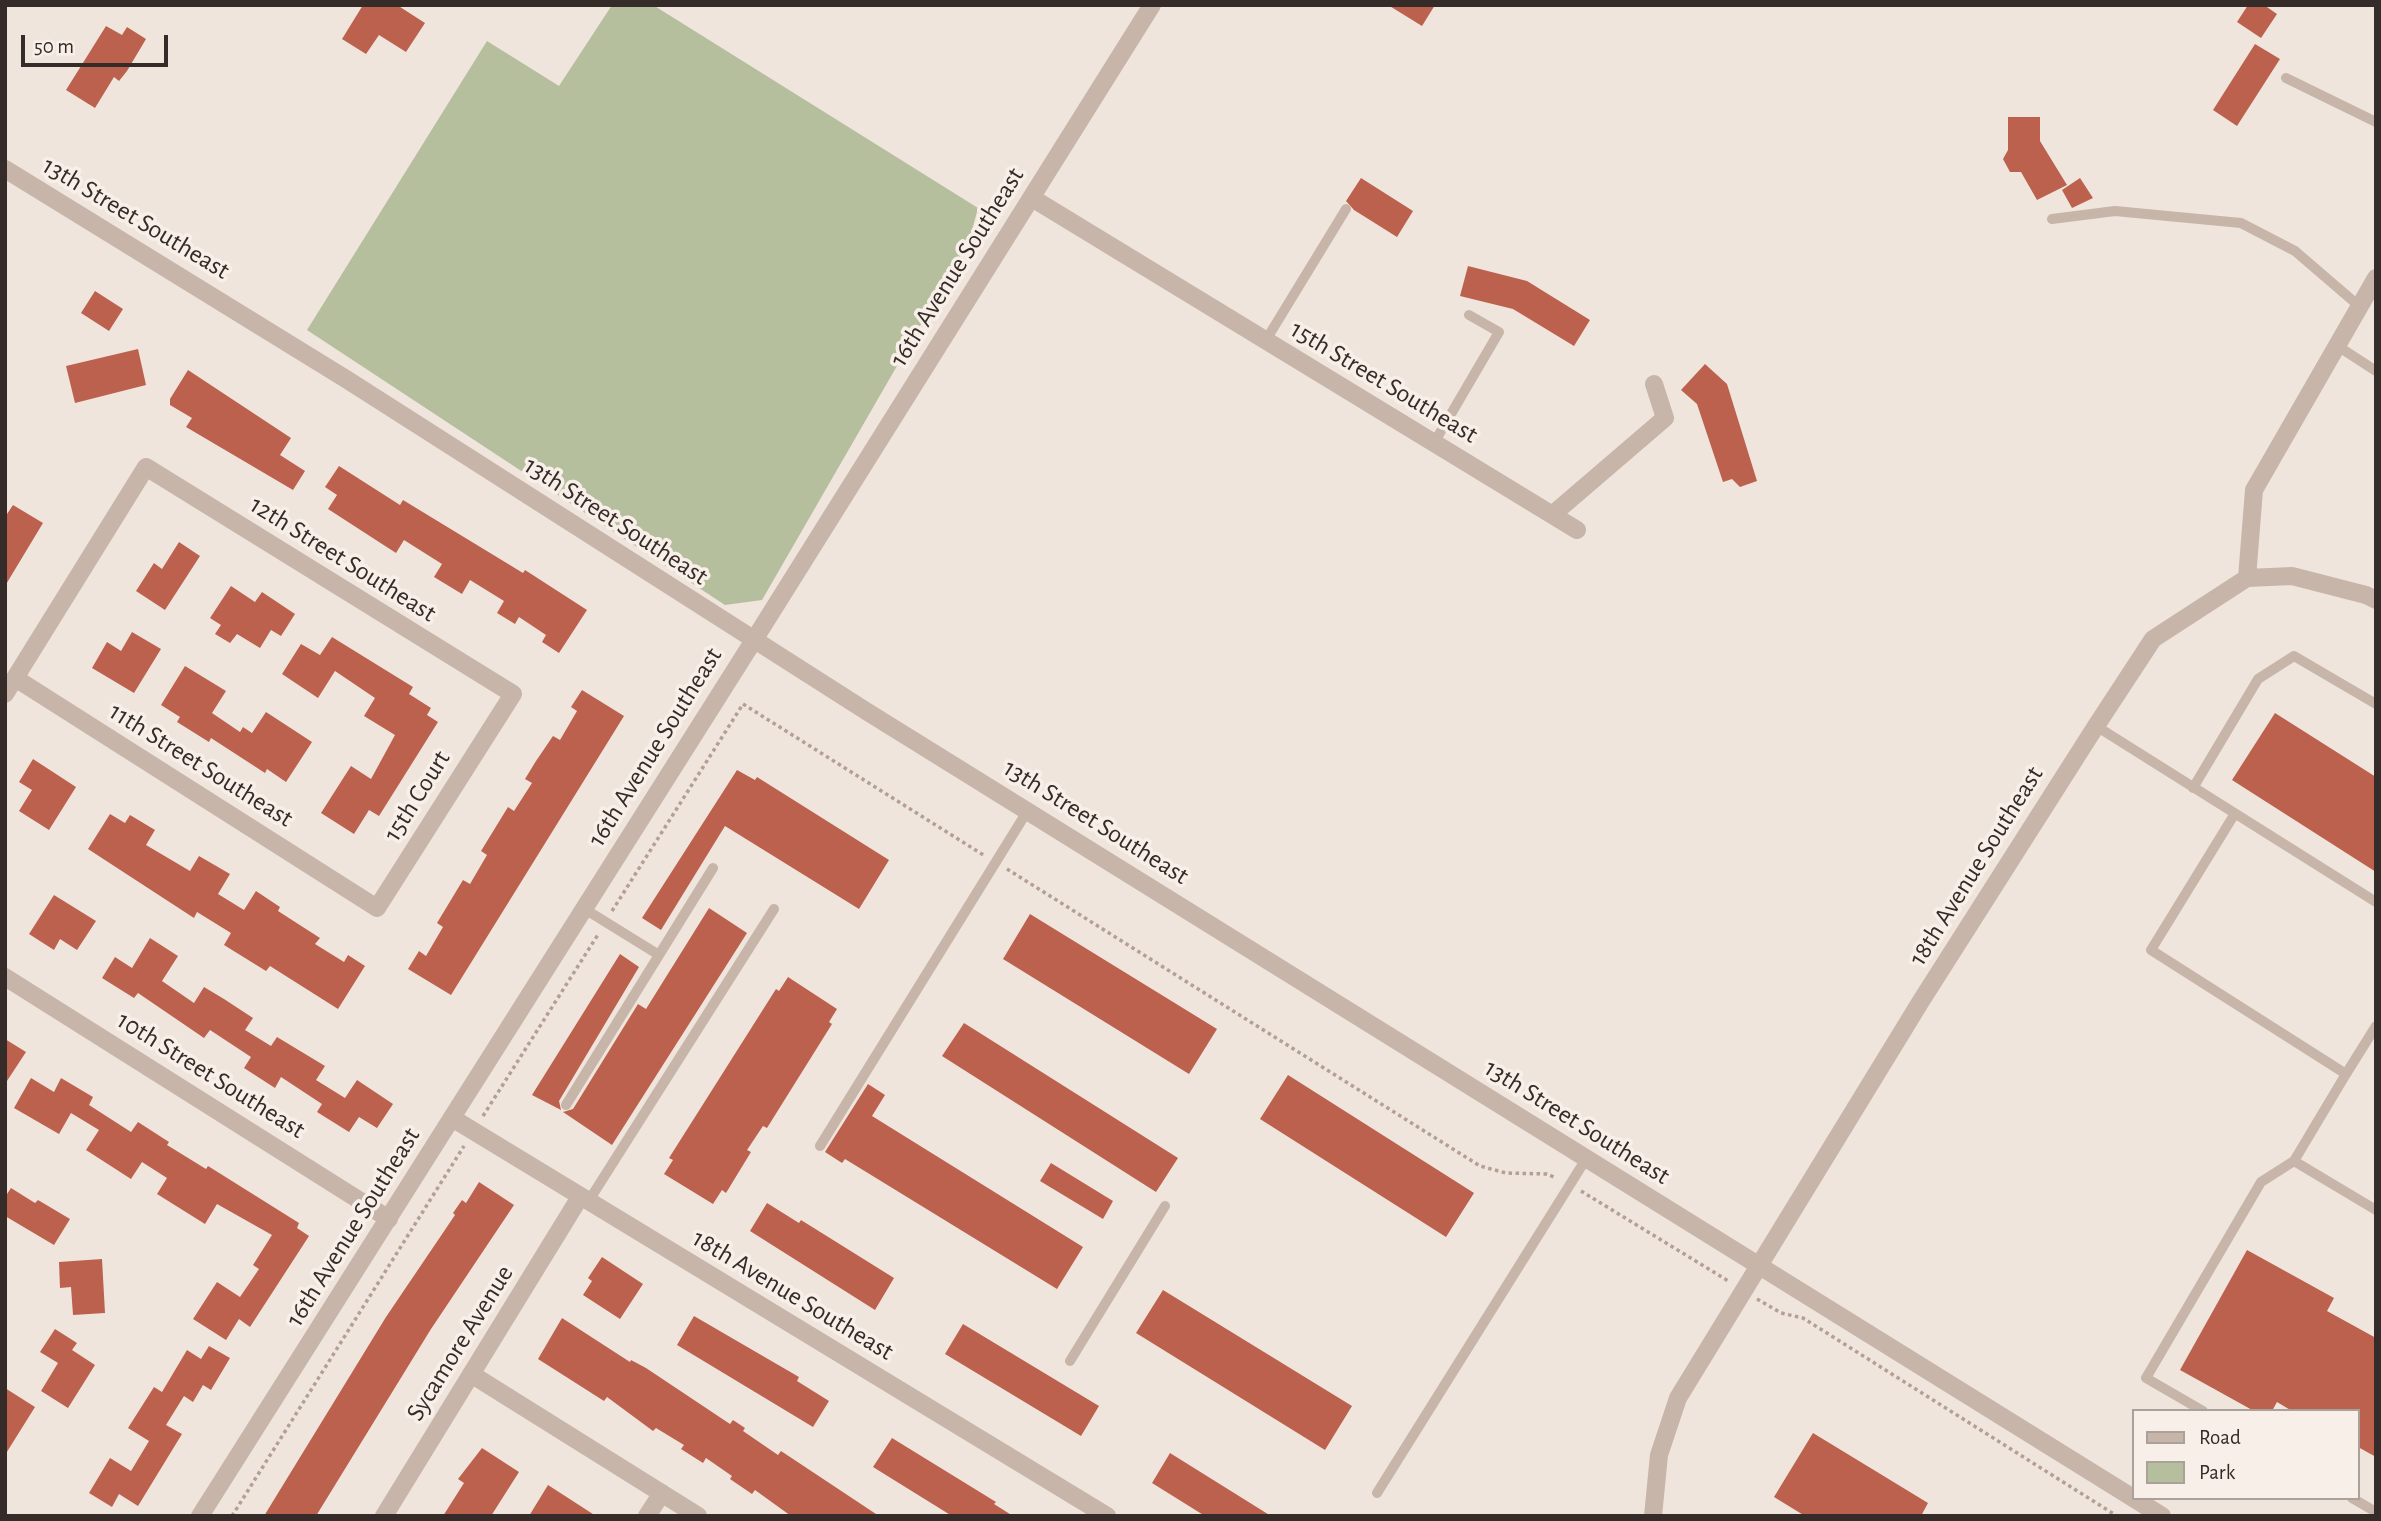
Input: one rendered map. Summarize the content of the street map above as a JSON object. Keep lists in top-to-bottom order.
{
  "streets": {
    "street": [
      "13th Street Southeast",
      "16th Avenue Southeast",
      "15th Street Southeast",
      "12th Street Southeast",
      "11th Street Southeast",
      "15th Court",
      "18th Avenue Southeast",
      "10th Street Southeast",
      "Sycamore Avenue"
    ]
  },
  "crossings": [
    ["13th Street Southeast", "16th Avenue Southeast"],
    ["13th Street Southeast", "18th Avenue Southeast"],
    ["16th Avenue Southeast", "15th Street Southeast"],
    ["16th Avenue Southeast", "18th Avenue Southeast"],
    ["16th Avenue Southeast", "10th Street Southeast"],
    ["12th Street Southeast", "11th Street Southeast"],
    ["12th Street Southeast", "15th Court"],
    ["11th Street Southeast", "15th Court"],
    ["18th Avenue Southeast", "Sycamore Avenue"]
  ],
  "legend": ["Road", "Park"],
  "scale_bar": "50 m"
}
